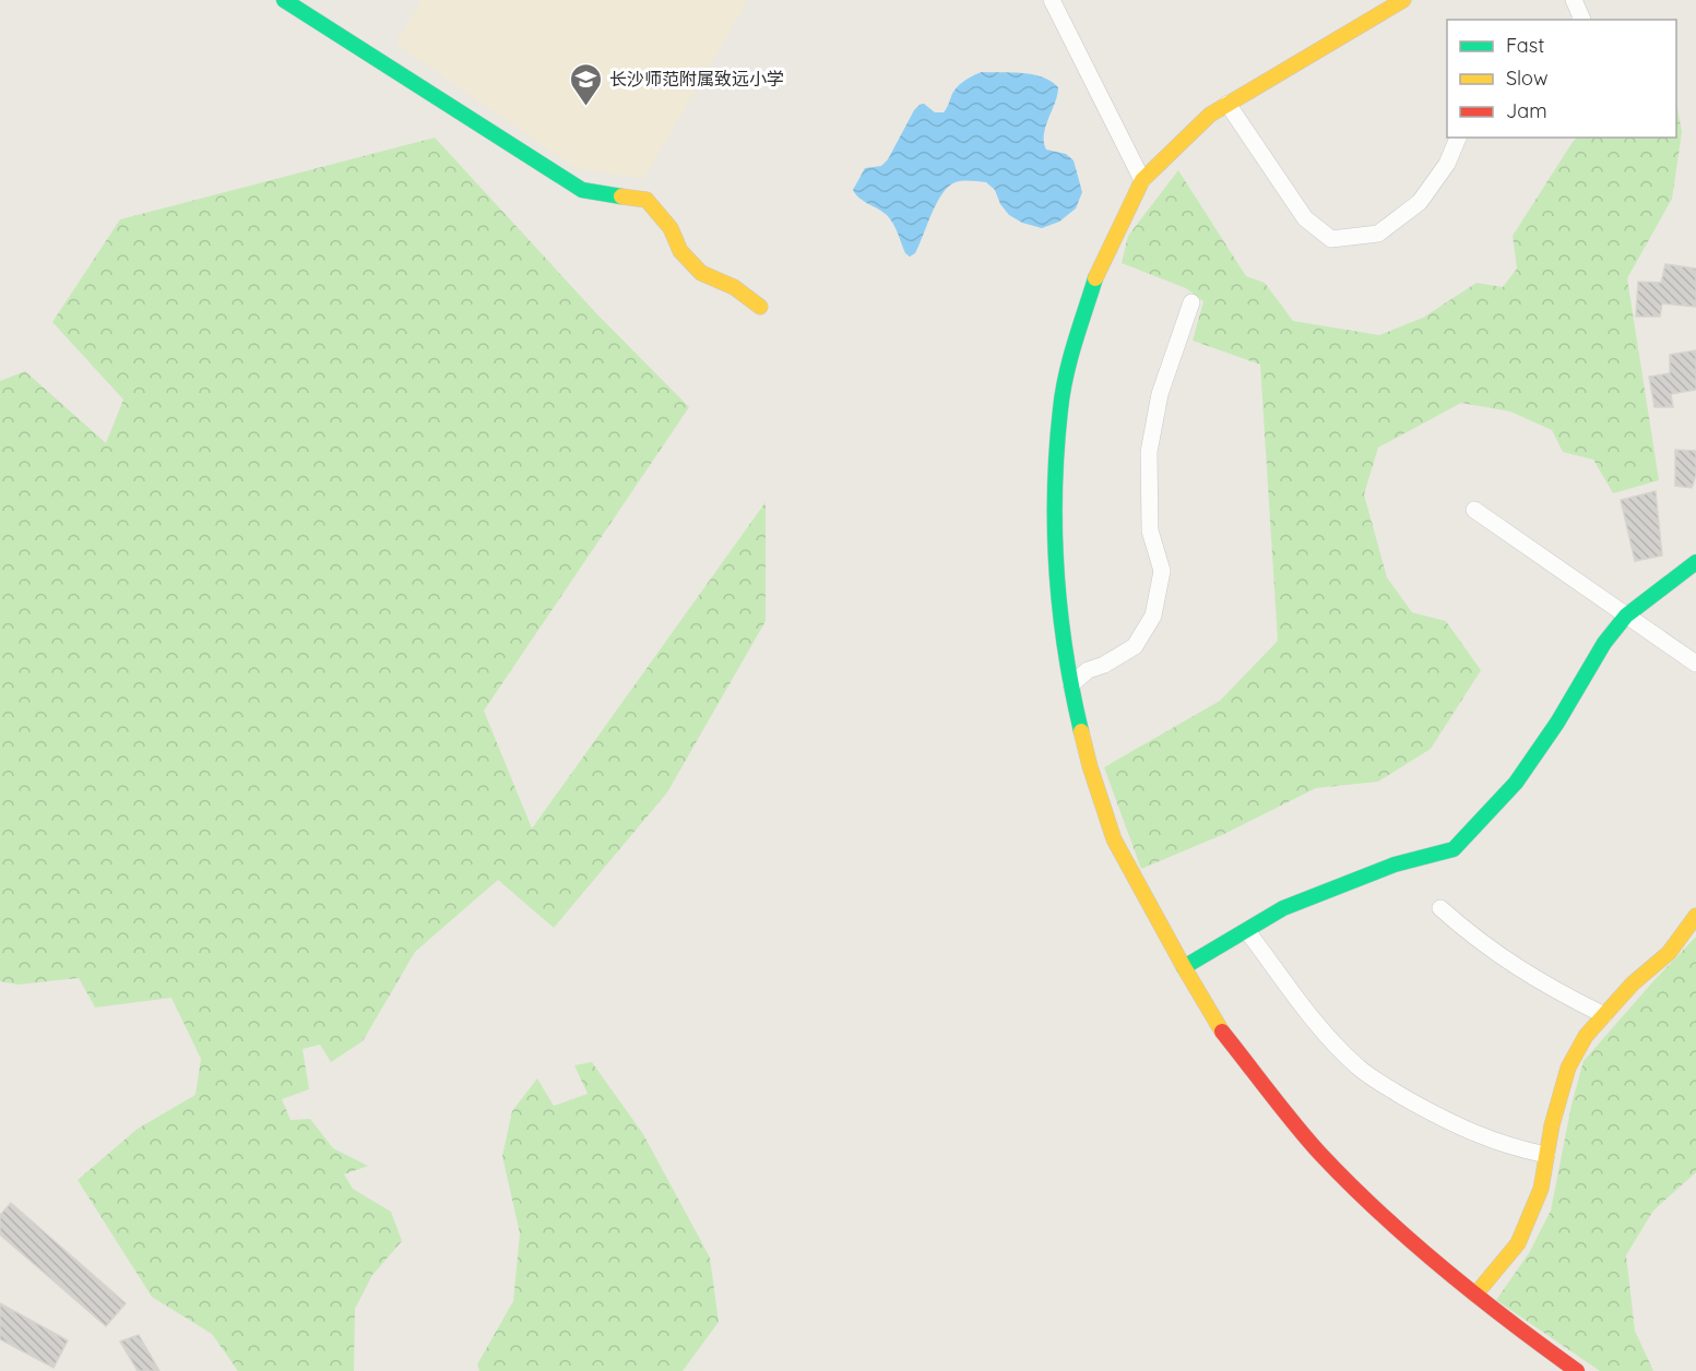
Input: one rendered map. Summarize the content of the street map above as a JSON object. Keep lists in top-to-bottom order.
{
  "places": {
    "school or university": ["长沙师范附属致远小学"]
  },
  "legend": ["Fast", "Slow", "Jam"]
}
